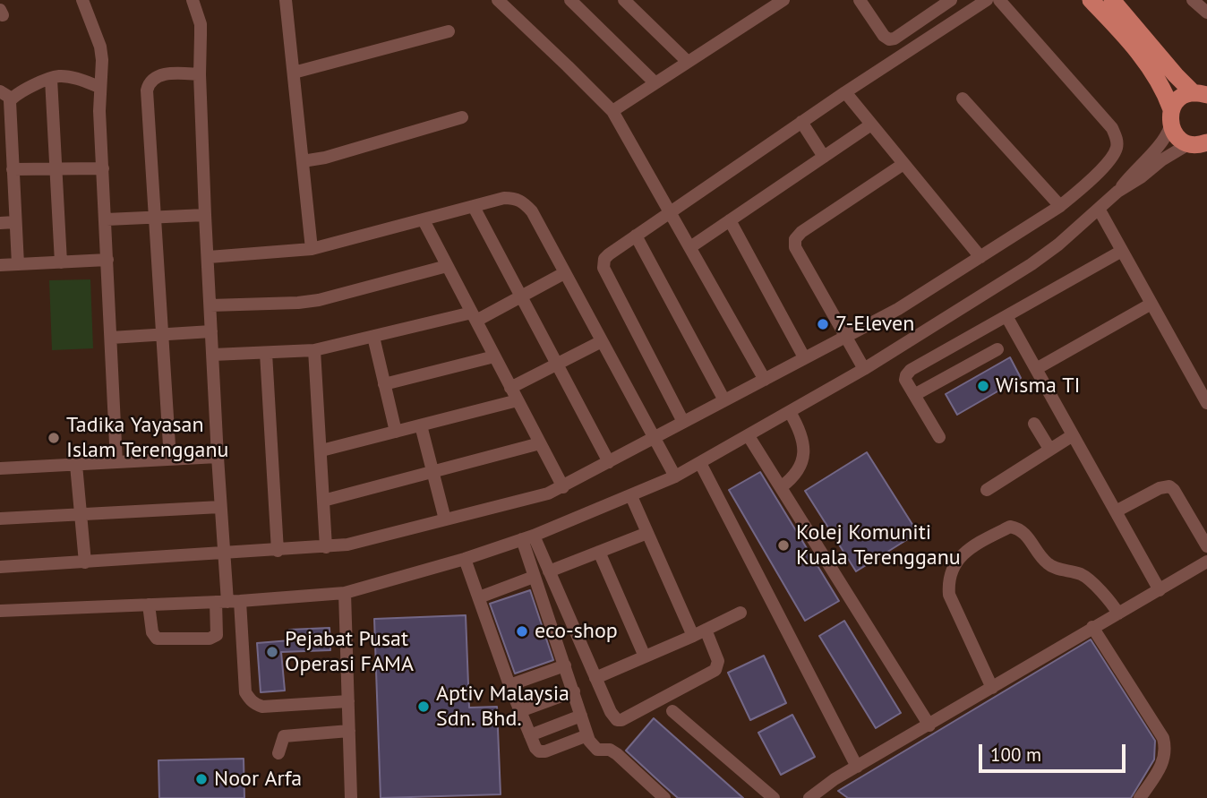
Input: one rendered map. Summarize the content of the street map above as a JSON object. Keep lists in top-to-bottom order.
{
  "places": [
    "7-Eleven",
    "Wisma TI",
    "Tadika Yayasan Islam Terengganu",
    "Kolej Komuniti Kuala Terengganu",
    "eco-shop",
    "Pejabat Pusat Operasi FAMA",
    "Aptiv Malaysia Sdn. Bhd.",
    "Noor Arfa"
  ],
  "scale_bar": "100 m"
}
